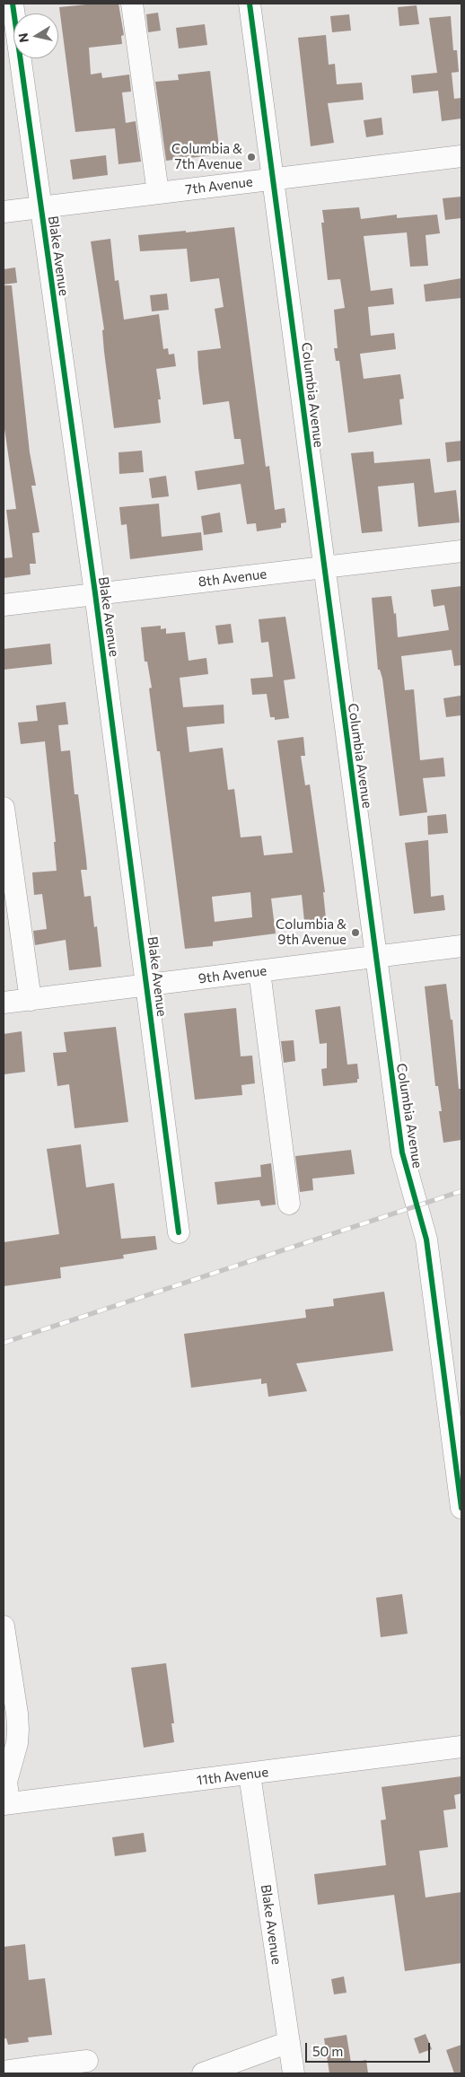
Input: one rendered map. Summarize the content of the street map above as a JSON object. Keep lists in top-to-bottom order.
{
  "streets": {
    "street": [
      "7th Avenue",
      "Blake Avenue",
      "Columbia Avenue",
      "8th Avenue",
      "9th Avenue",
      "11th Avenue"
    ]
  },
  "crossings": [
    ["7th Avenue", "Blake Avenue"],
    ["7th Avenue", "Columbia Avenue"],
    ["Blake Avenue", "8th Avenue"],
    ["Blake Avenue", "9th Avenue"],
    ["Blake Avenue", "11th Avenue"],
    ["Columbia Avenue", "8th Avenue"],
    ["Columbia Avenue", "9th Avenue"]
  ],
  "places": ["Columbia & 7th Avenue", "Columbia & 9th Avenue"],
  "scale_bar": "50 m",
  "north": "left"
}
